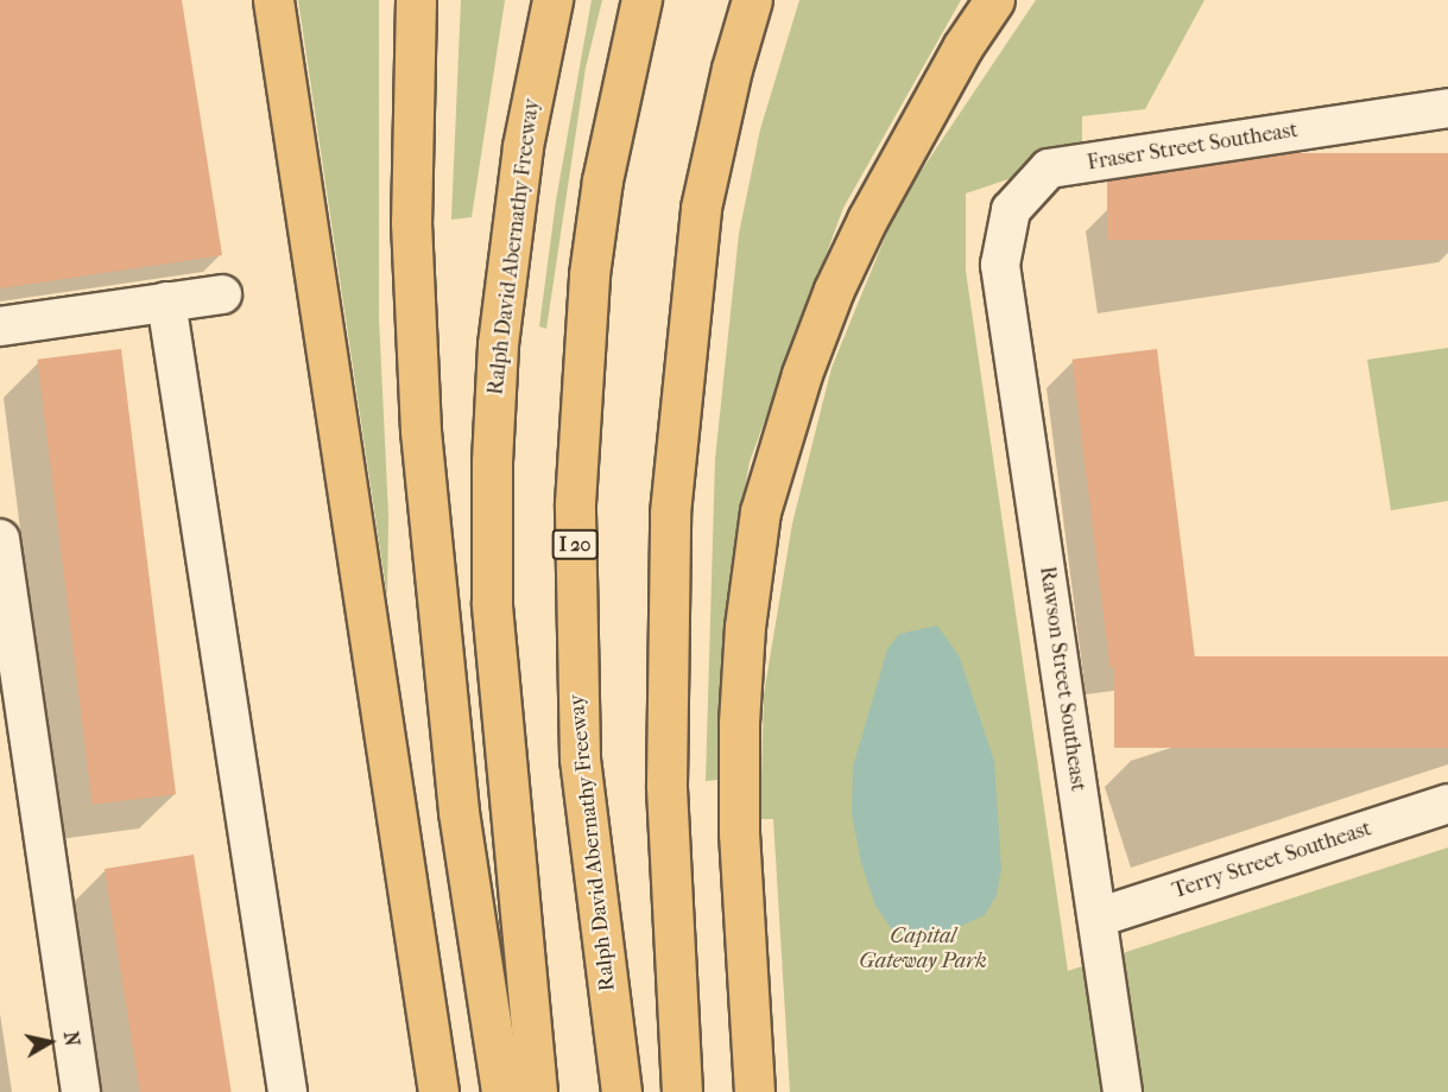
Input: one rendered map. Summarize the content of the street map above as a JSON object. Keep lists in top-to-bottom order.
{
  "streets": {
    "highway": ["Ralph David Abernathy Freeway", "I 20"],
    "street": ["Fraser Street Southeast", "Rawson Street Southeast", "Terry Street Southeast"]
  },
  "crossings": [
    ["Fraser Street Southeast", "Rawson Street Southeast"],
    ["Rawson Street Southeast", "Terry Street Southeast"]
  ],
  "parks": ["Capital Gateway Park"],
  "north": "right"
}
